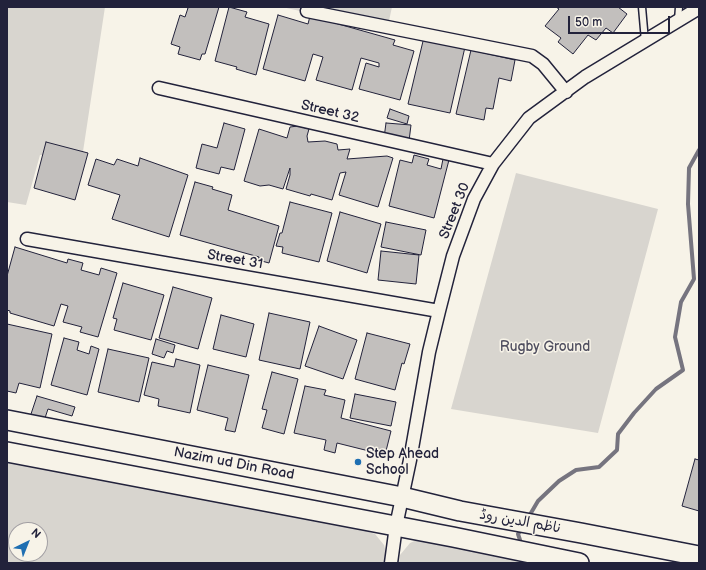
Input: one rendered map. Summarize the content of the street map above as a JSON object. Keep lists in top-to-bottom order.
{
  "streets": {
    "main road": ["Nazim ud Din Road", "ناظم الدین روڈ"],
    "street": ["Street 32", "Street 30", "Street 31"]
  },
  "crossings": [
    ["Street 32", "Street 30"],
    ["Street 30", "Street 31"],
    ["Street 30", "Nazim ud Din Road"],
    ["Street 30", "ناظم الدین روڈ"],
    ["Nazim ud Din Road", "ناظم الدین روڈ"]
  ],
  "parks": ["Rugby Ground"],
  "places": ["Step Ahead School"],
  "scale_bar": "50 m",
  "north": "top right"
}
